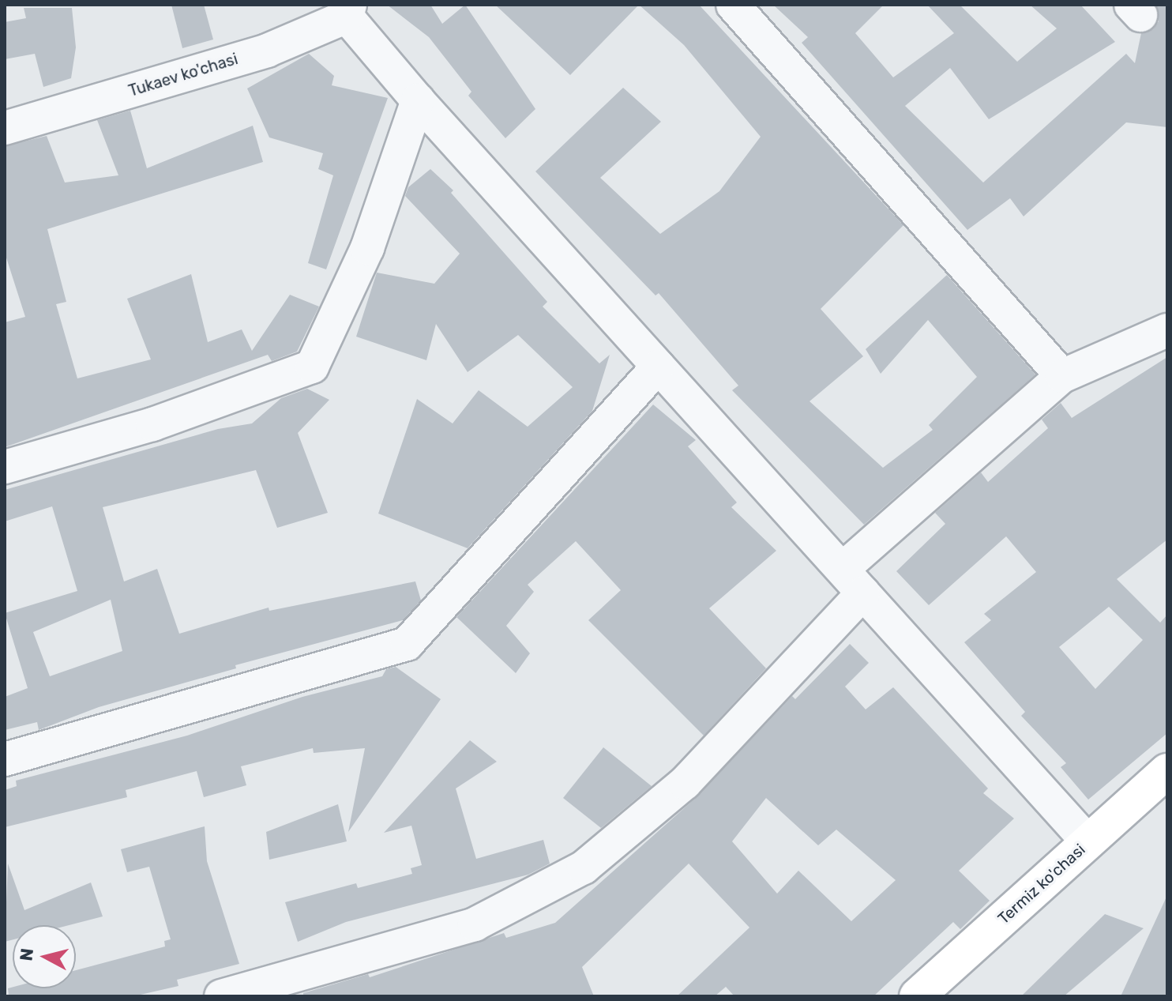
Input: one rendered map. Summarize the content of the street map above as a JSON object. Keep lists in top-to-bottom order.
{
  "streets": {
    "main road": ["Termiz ko'chasi"],
    "street": ["Tukaev ko'chasi"]
  },
  "north": "left"
}
